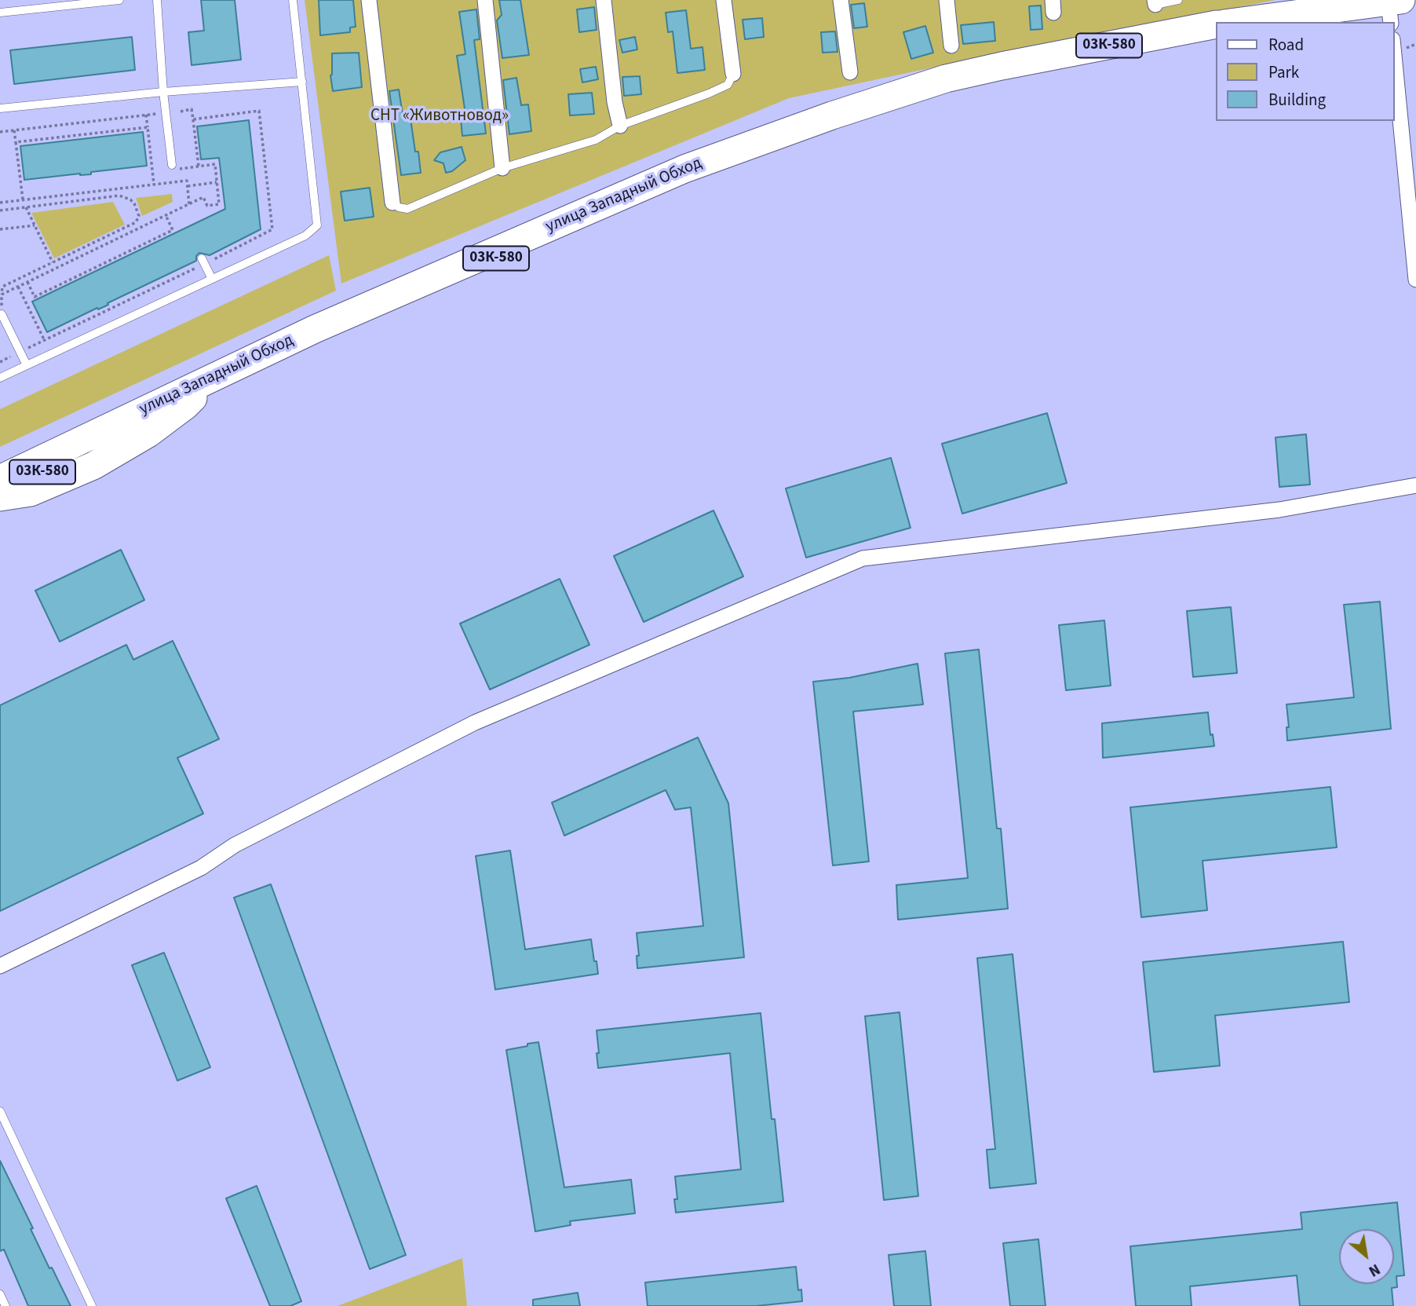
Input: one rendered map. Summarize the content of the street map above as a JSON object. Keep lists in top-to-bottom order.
{
  "streets": {
    "highway": ["03К-580", "улица Западный Обход"]
  },
  "parks": ["СНТ «Животновод»"],
  "legend": ["Road", "Park", "Building"],
  "north": "bottom right"
}
